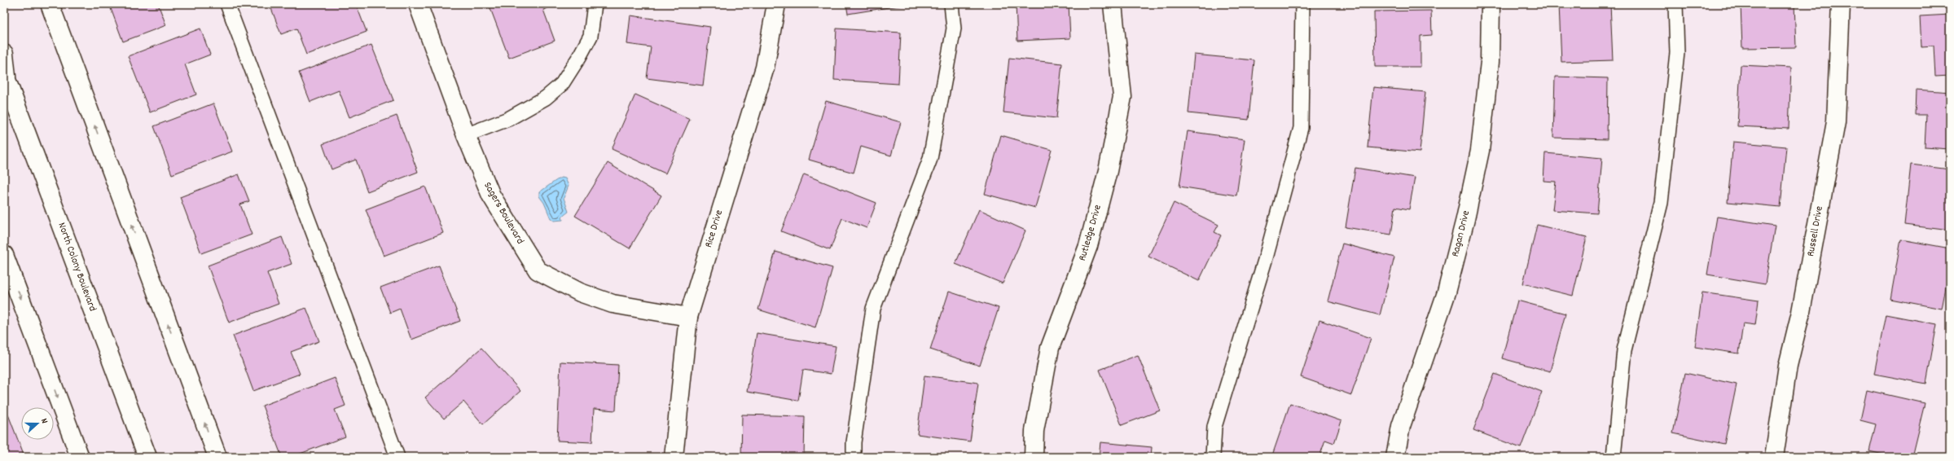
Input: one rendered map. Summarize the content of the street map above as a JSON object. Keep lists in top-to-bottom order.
{
  "streets": {
    "street": [
      "Sagers Boulevard",
      "Rice Drive",
      "Russell Drive",
      "Rutledge Drive",
      "Ragan Drive",
      "North Colony Boulevard"
    ]
  },
  "crossings": [
    ["Sagers Boulevard", "Rice Drive"]
  ],
  "north": "right"
}
